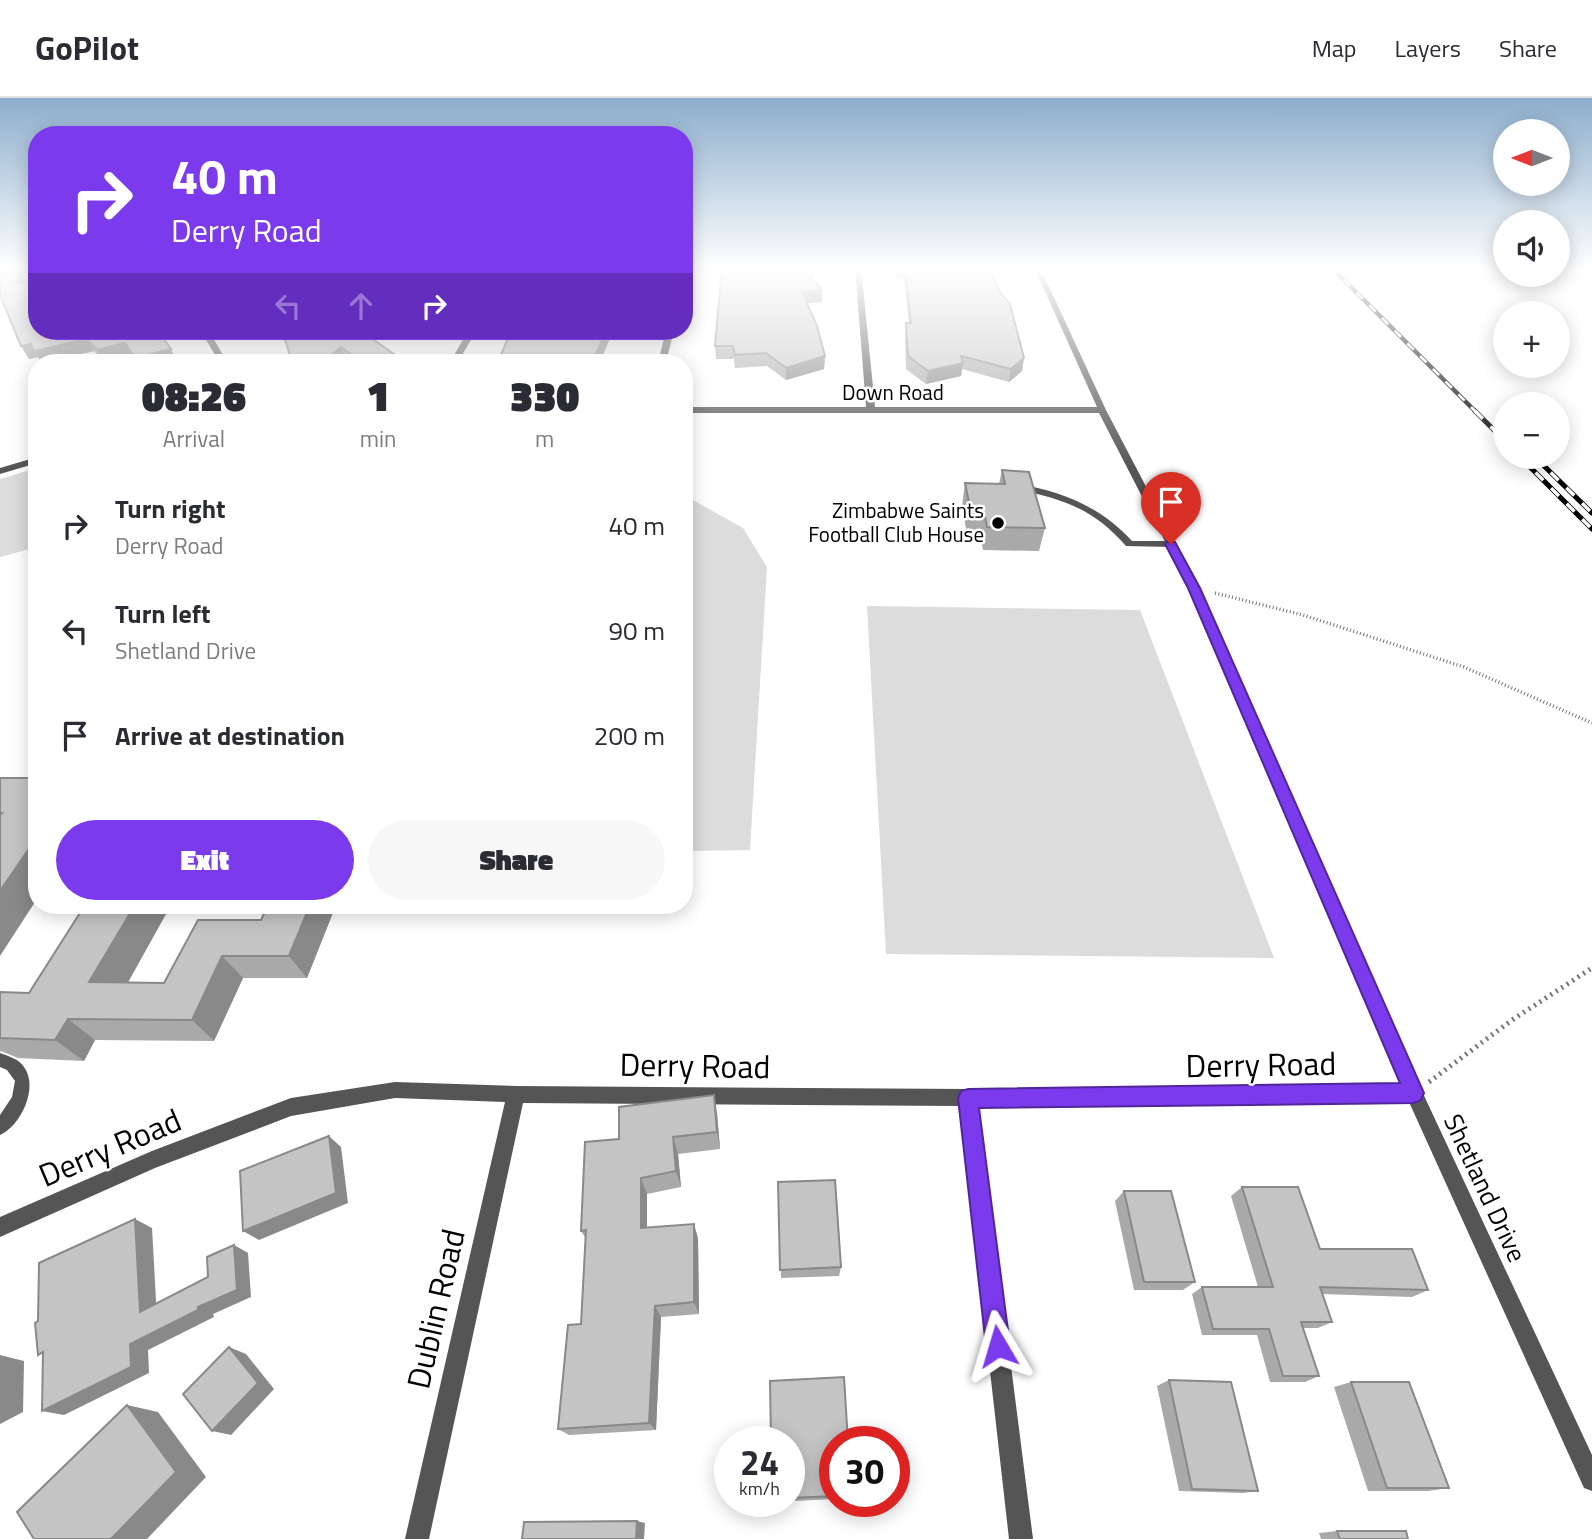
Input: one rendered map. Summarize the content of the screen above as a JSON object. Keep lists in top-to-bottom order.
{
  "streets": {
    "street": [
      "Down Road",
      "Derry Road",
      "Shetland Drive",
      "Dublin Road"
    ]
  },
  "crossings": [
    ["Down Road", "Shetland Drive"],
    ["Derry Road", "Shetland Drive"],
    ["Derry Road", "Dublin Road"]
  ],
  "places": ["Zimbabwe Saints Football Club House"],
  "north": "left",
  "page": {
    "header": "GoPilot",
    "nav": ["Map", "Layers", "Share"],
    "map_buttons": ["+", "−"],
    "turn": ["40 m", "Derry Road"],
    "eta": [
      "08:26",
      "Arrival",
      "1",
      "min",
      "330",
      "m"
    ],
    "list": [
      {
        "name": "Turn right",
        "note": "Derry Road",
        "value": "40 m"
      },
      {
        "name": "Turn left",
        "note": "Shetland Drive",
        "value": "90 m"
      },
      {
        "name": "Arrive at destination",
        "value": "200 m"
      }
    ],
    "buttons": ["Exit", "Share"],
    "speed": "24 km/h",
    "limit": "30"
  }
}
